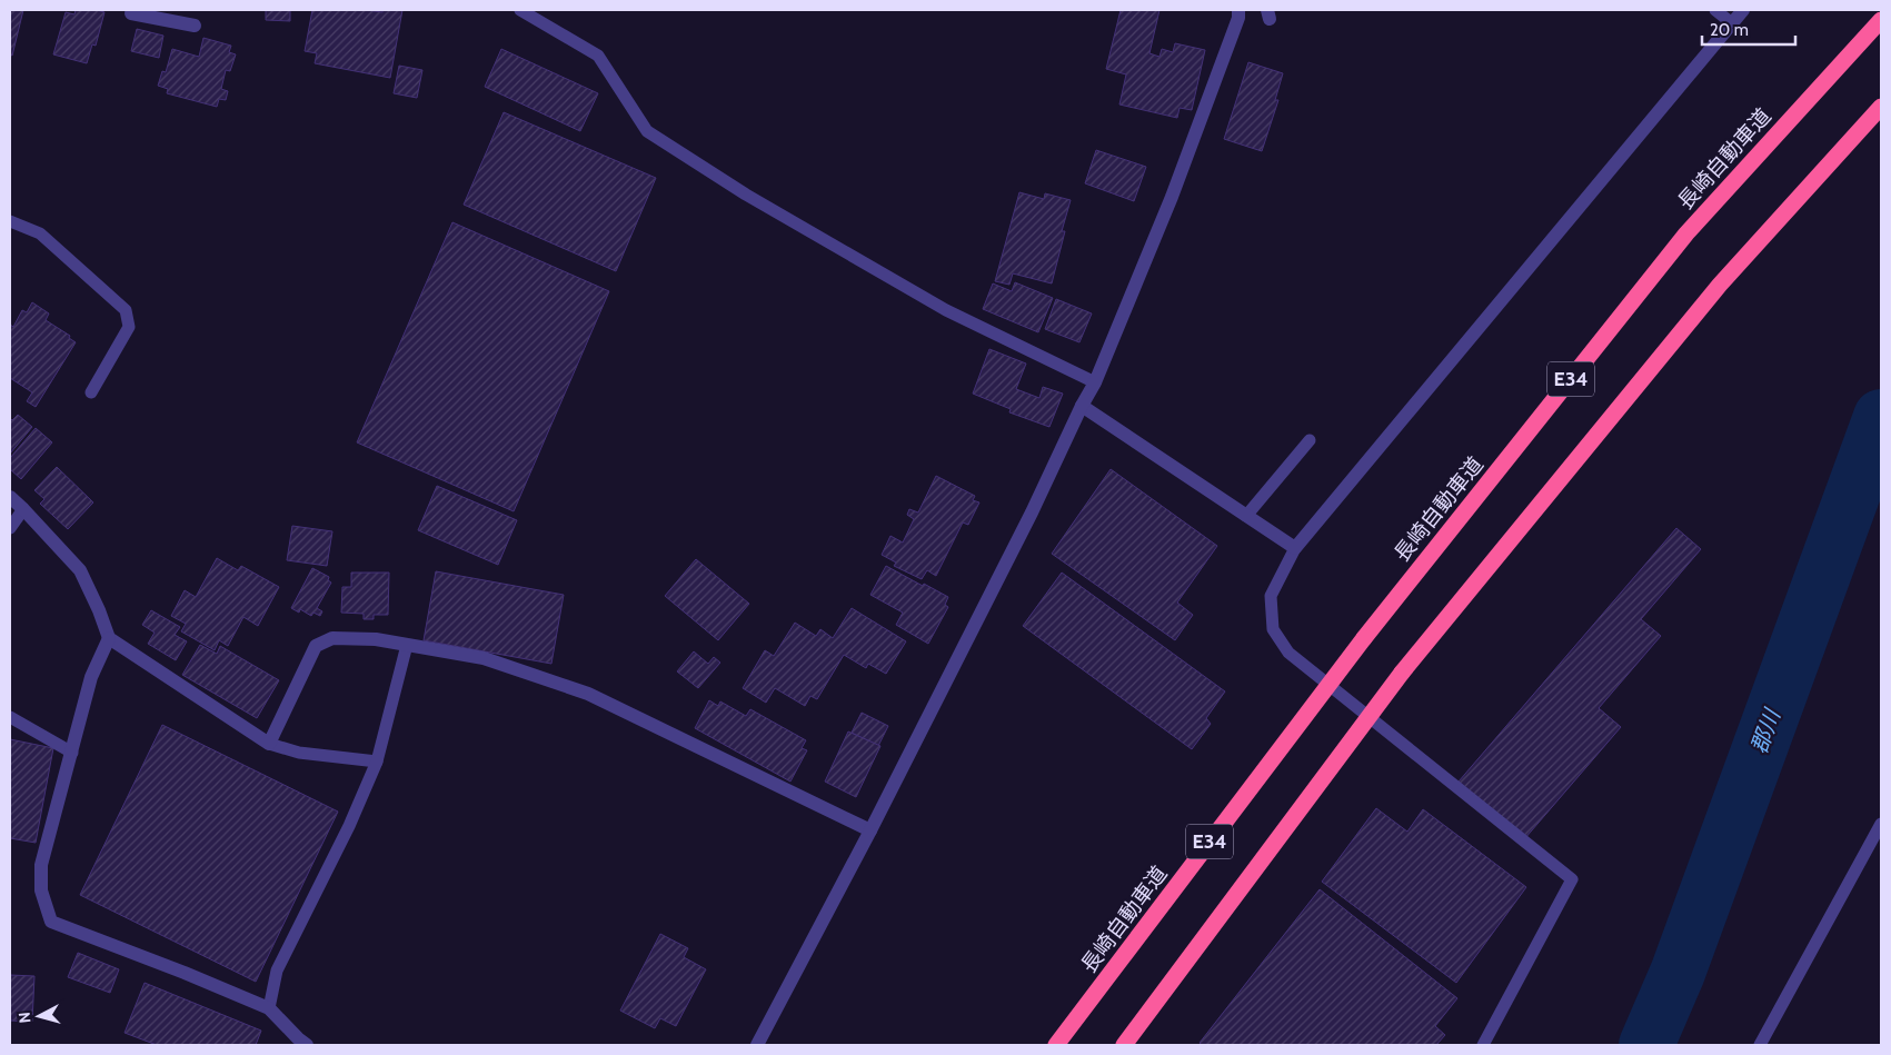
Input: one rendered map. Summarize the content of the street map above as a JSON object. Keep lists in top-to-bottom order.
{
  "streets": {
    "highway": ["長崎自動車道", "E34"]
  },
  "water": ["郡川"],
  "scale_bar": "20 m",
  "north": "left"
}
